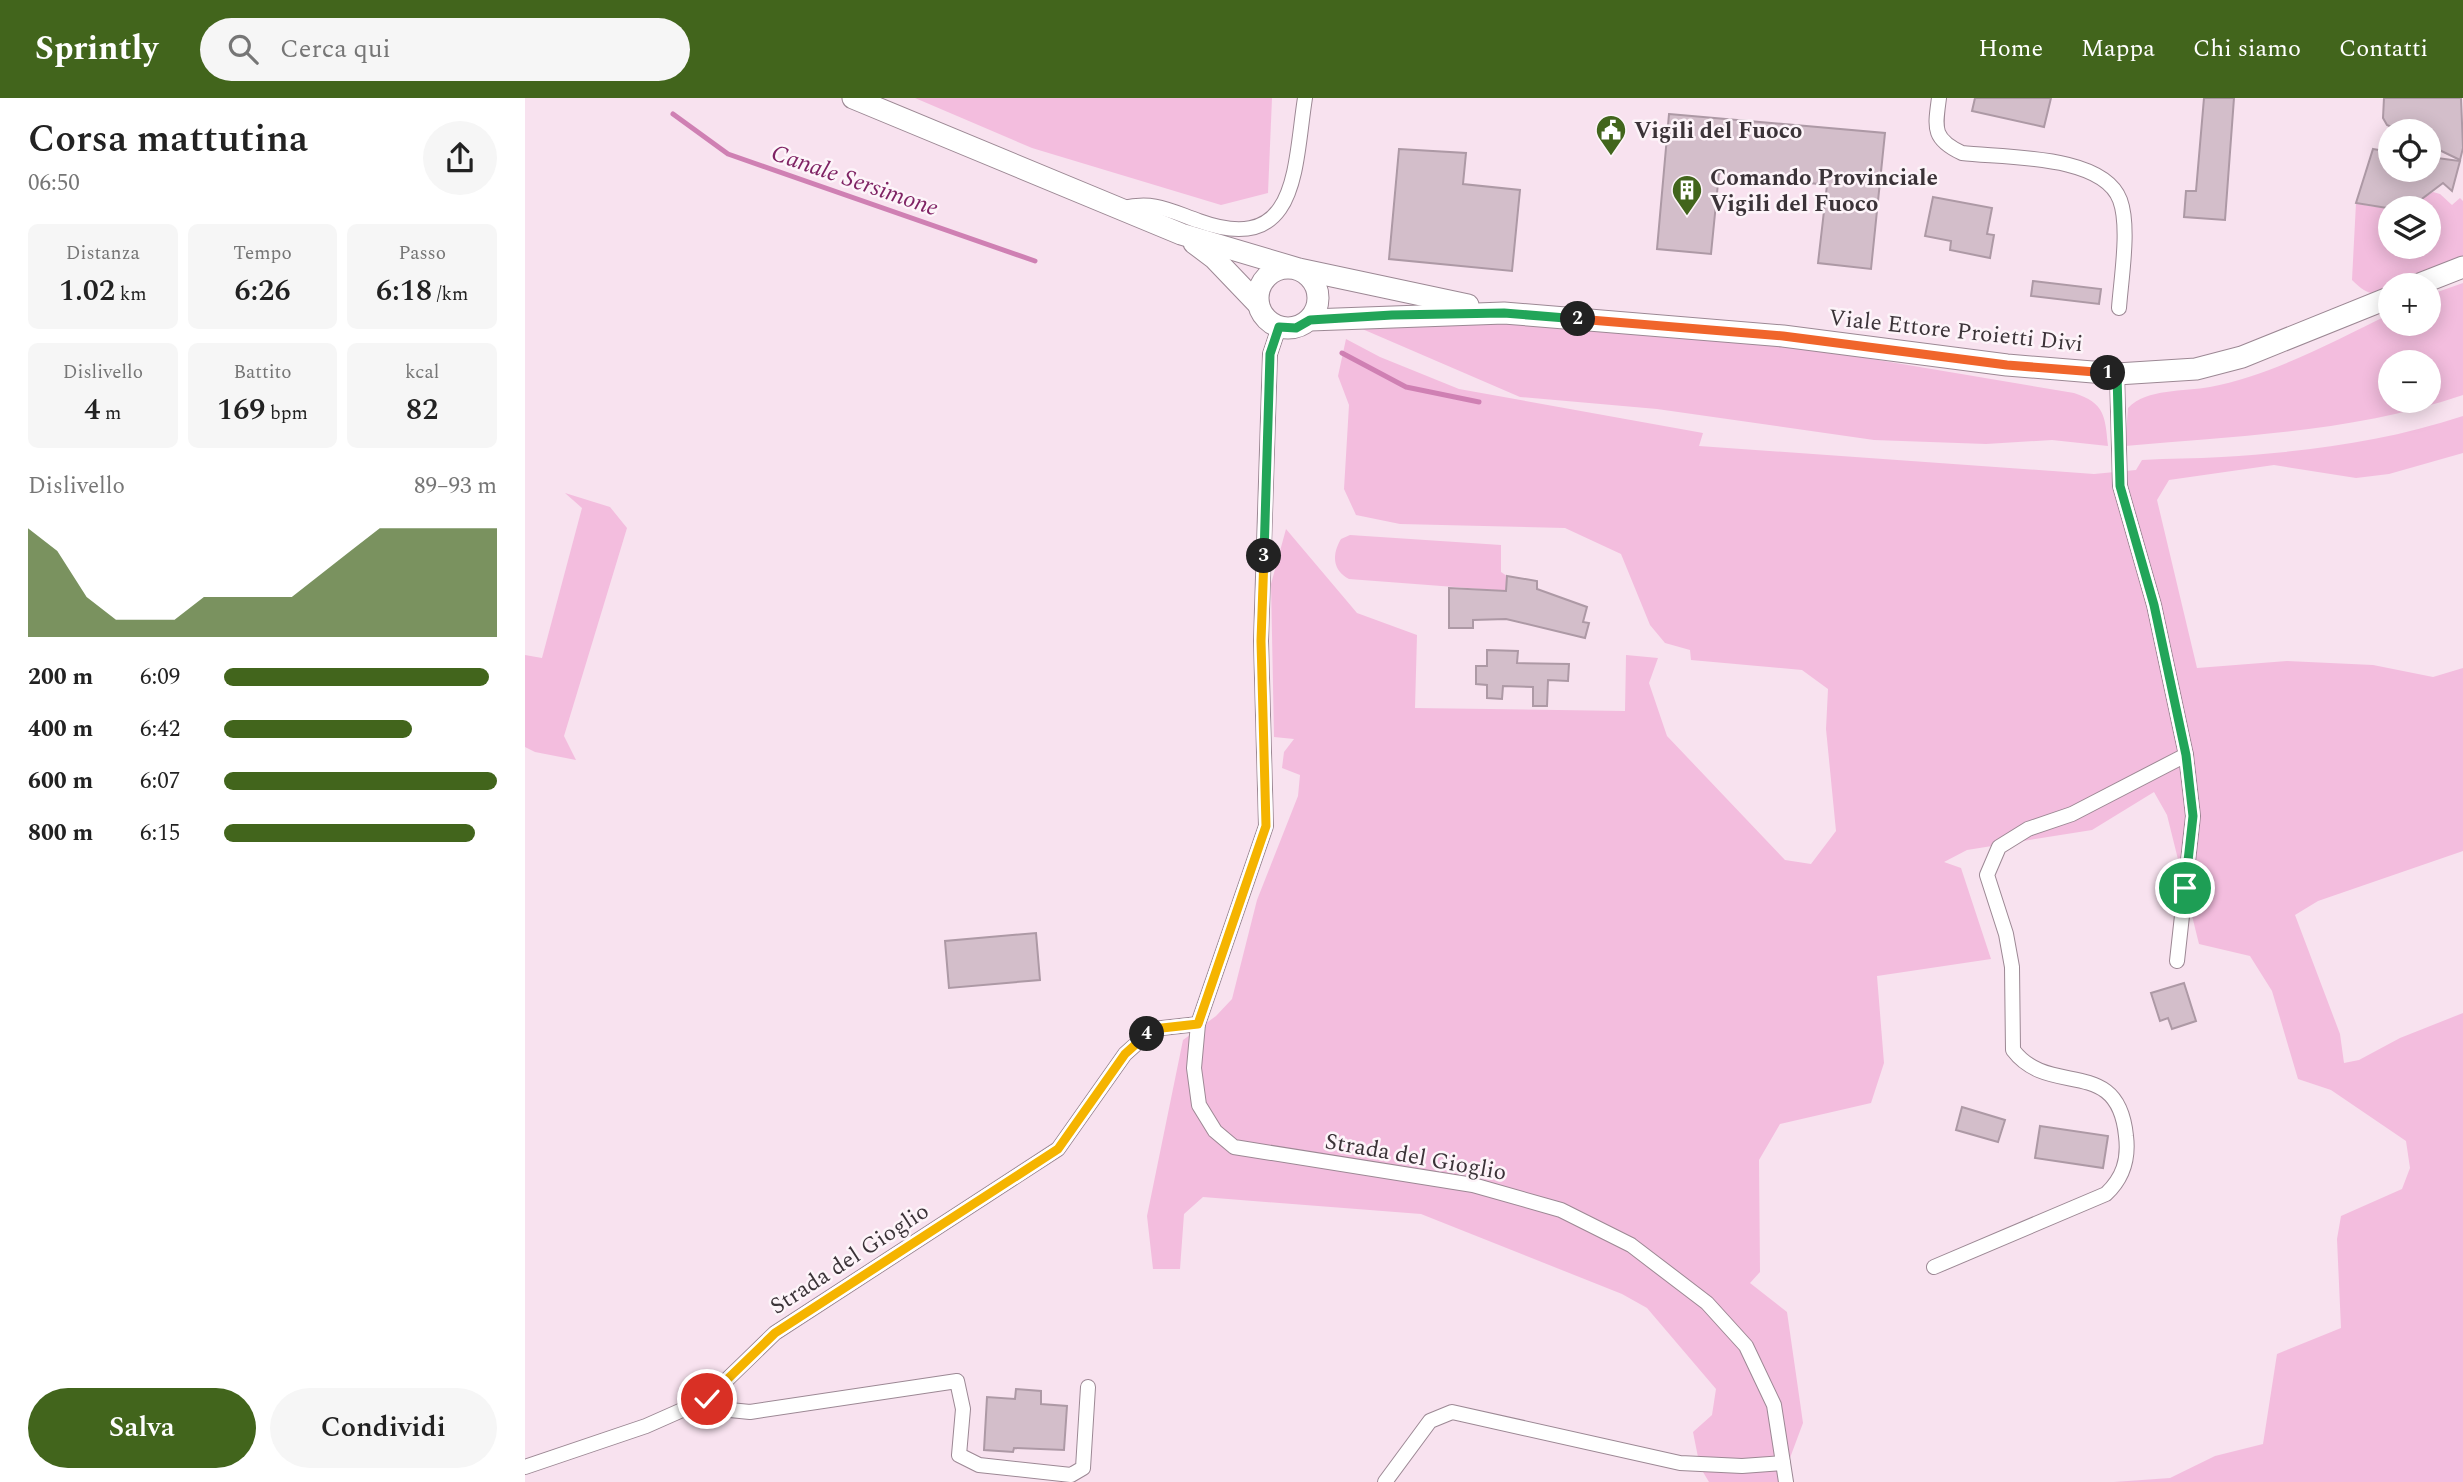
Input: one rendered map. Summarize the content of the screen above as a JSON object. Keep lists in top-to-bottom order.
{
  "streets": {
    "main road": ["Viale Ettore Proietti Divi"],
    "street": ["Strada del Gioglio"]
  },
  "crossings": [
    ["Viale Ettore Proietti Divi", "Strada del Gioglio"]
  ],
  "water": ["Canale Sersimone"],
  "places": {
    "public building": ["Vigili del Fuoco"],
    "building": ["Comando Provinciale Vigili del Fuoco"]
  },
  "page": {
    "header": "Sprintly",
    "search": "Cerca qui",
    "nav": [
      "Home",
      "Mappa",
      "Chi siamo",
      "Contatti"
    ],
    "heading": ["Corsa mattutina", "06:50"],
    "map_buttons": ["+", "−"],
    "stats": [
      ["Distanza", "1.02 km"],
      ["Tempo", "6:26"],
      ["Passo", "6:18 /km"],
      ["Dislivello", "4 m"],
      ["Battito", "169 bpm"],
      ["kcal", "82"]
    ],
    "pins": [
      "2",
      "1",
      "3",
      "4"
    ],
    "chart": ["Dislivello", "89–93 m"],
    "list": [
      {
        "name": "200 m",
        "note": "6:09"
      },
      {
        "name": "400 m",
        "note": "6:42"
      },
      {
        "name": "600 m",
        "note": "6:07"
      },
      {
        "name": "800 m",
        "note": "6:15"
      }
    ],
    "buttons": ["Salva", "Condividi"]
  }
}
